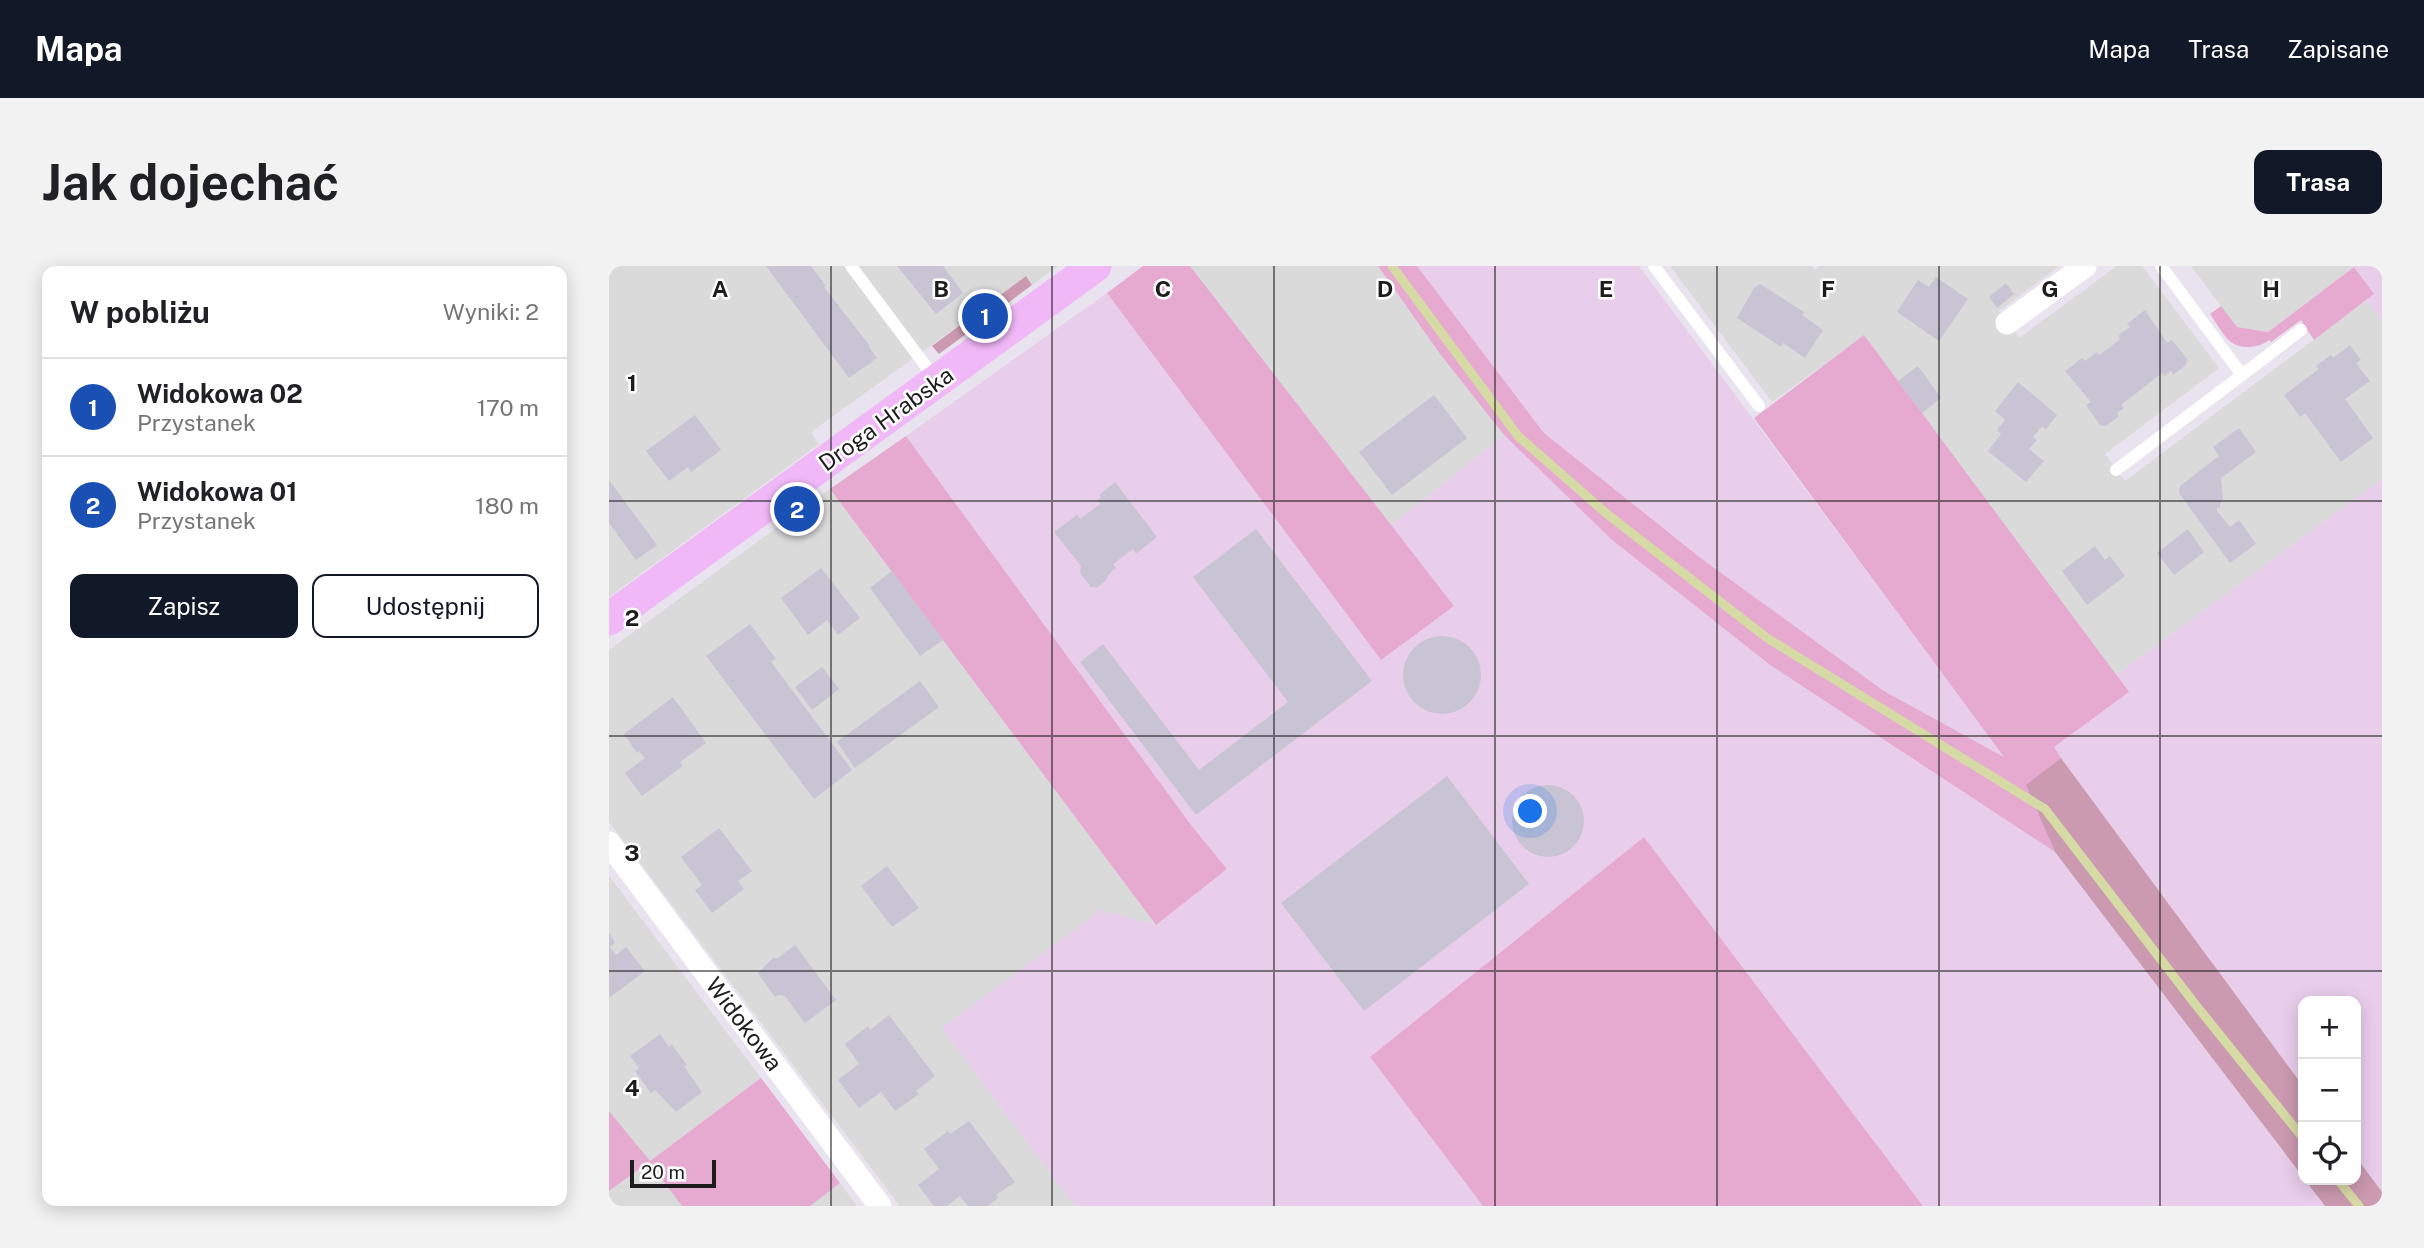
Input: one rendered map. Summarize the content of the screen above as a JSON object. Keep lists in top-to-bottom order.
{
  "streets": {
    "street": ["Droga Hrabska", "Widokowa"]
  },
  "scale_bar": "20 m",
  "page": {
    "header": "Mapa",
    "nav": ["Mapa", "Trasa", "Zapisane"],
    "buttons": [
      "Trasa",
      ["Zapisz", "Udostępnij"]
    ],
    "title": "Jak dojechać",
    "heading": ["W pobliżu", "Wyniki: 2"],
    "pins": ["1", "2"],
    "list": [
      {
        "mark": "1",
        "name": "Widokowa 02",
        "note": "Przystanek",
        "value": "170 m"
      },
      {
        "mark": "2",
        "name": "Widokowa 01",
        "note": "Przystanek",
        "value": "180 m"
      }
    ],
    "map_buttons": ["+", "−"],
    "scale": "20 m"
  },
  "grid": {
    "columns": [
      "A",
      "B",
      "C",
      "D",
      "E",
      "F",
      "G",
      "H"
    ],
    "rows": [
      "1",
      "2",
      "3",
      "4"
    ]
  }
}
